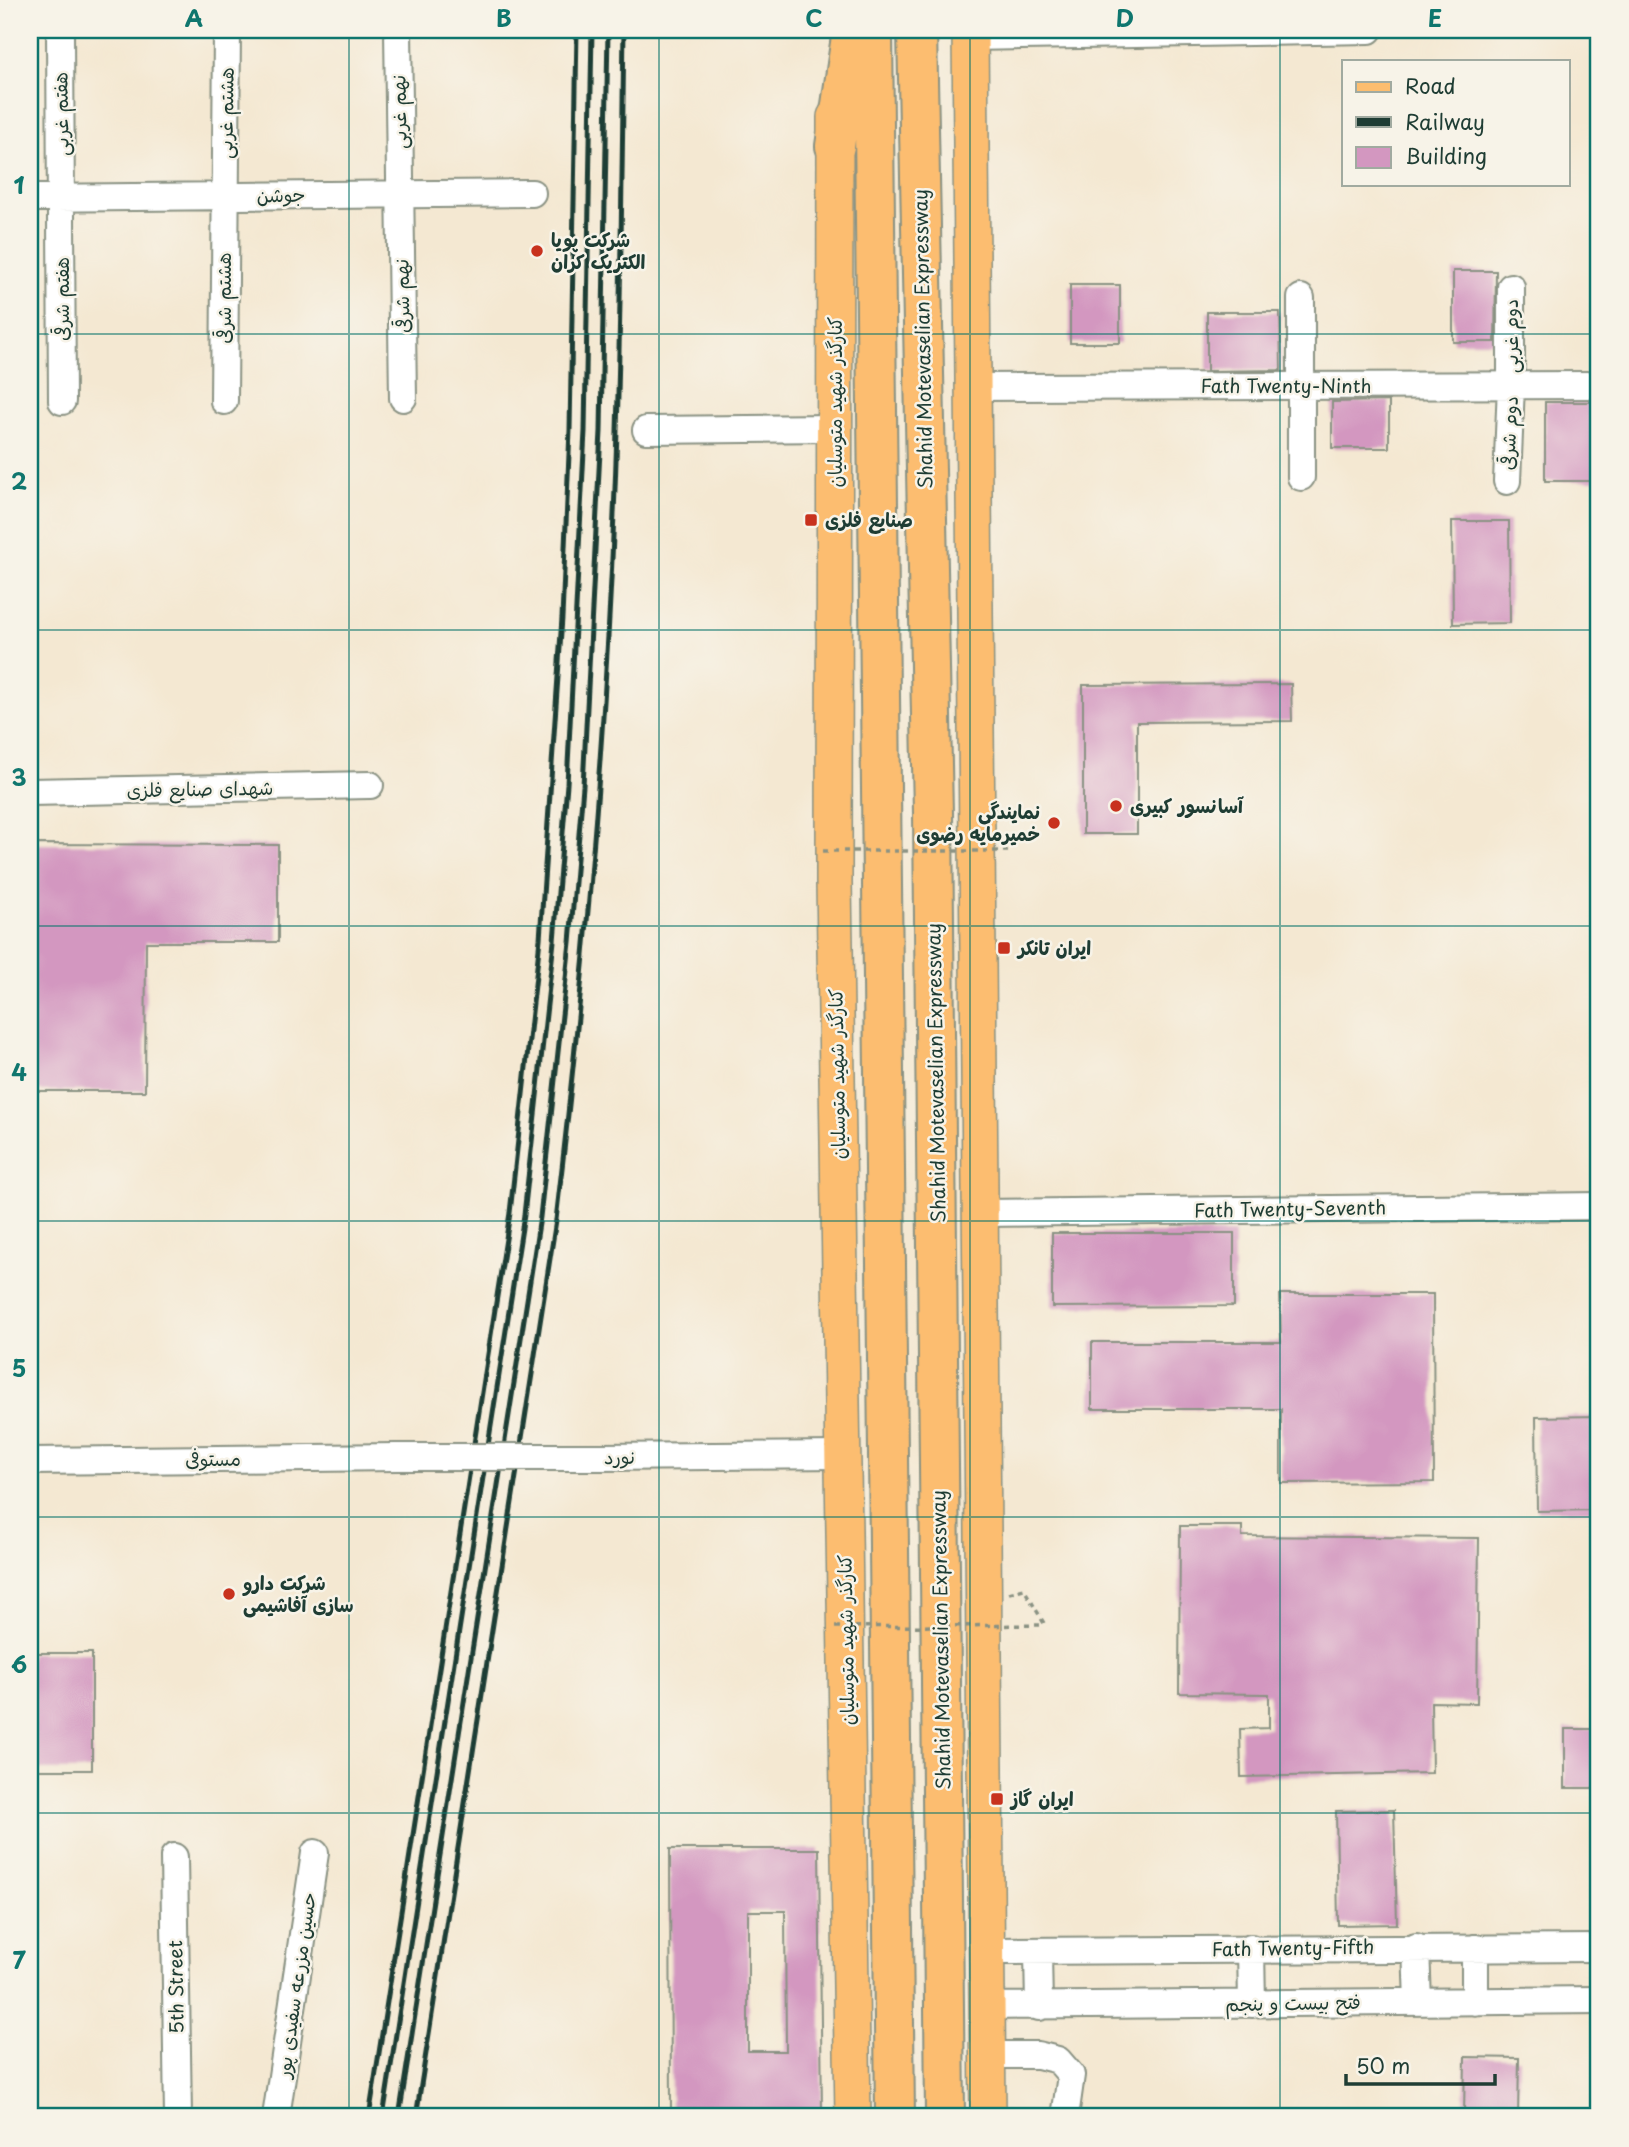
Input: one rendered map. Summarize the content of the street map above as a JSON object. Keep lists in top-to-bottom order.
{
  "streets": {
    "highway": ["Shahid Motevaselian Expressway"],
    "main road": ["کنارگذر شهید متوسلیان"],
    "street": [
      "نهم غربی",
      "هشتم غربی",
      "هفتم غربی",
      "جوشن",
      "نهم شرقی",
      "هشتم شرقی",
      "هفتم شرقی",
      "دوم غربی",
      "Fath Twenty-Ninth",
      "دوم شرقی",
      "شهدای صنایع فلزی",
      "Fath Twenty-Seventh",
      "نورد",
      "مستوفی",
      "Fath Twenty-Fifth",
      "حسین مزرعه سفیدی پور",
      "5th Street",
      "فتح بیست و پنجم"
    ]
  },
  "crossings": [
    ["نهم غربی", "جوشن"],
    ["نهم غربی", "نهم شرقی"],
    ["هشتم غربی", "جوشن"],
    ["هشتم غربی", "هشتم شرقی"],
    ["هفتم غربی", "جوشن"],
    ["هفتم غربی", "هفتم شرقی"],
    ["جوشن", "نهم شرقی"],
    ["جوشن", "هشتم شرقی"],
    ["جوشن", "هفتم شرقی"],
    ["دوم غربی", "Fath Twenty-Ninth"],
    ["دوم غربی", "دوم شرقی"],
    ["Fath Twenty-Ninth", "دوم شرقی"],
    ["کنارگذر شهید متوسلیان", "نورد"],
    ["نورد", "مستوفی"]
  ],
  "places": {
    "other": [
      "شرکت پویا الکتریک کران",
      "آسانسور کبیری",
      "نمایندگی خمیرمایه رضوی",
      "شرکت دارو سازی آفاشیمی"
    ],
    "transit": ["صنایع فلزی", "ایران تانکر", "ایران گاز"]
  },
  "legend": ["Road", "Railway", "Building"],
  "scale_bar": "50 m",
  "grid": {
    "columns": [
      "A",
      "B",
      "C",
      "D",
      "E"
    ],
    "rows": [
      "1",
      "2",
      "3",
      "4",
      "5",
      "6",
      "7"
    ]
  }
}
